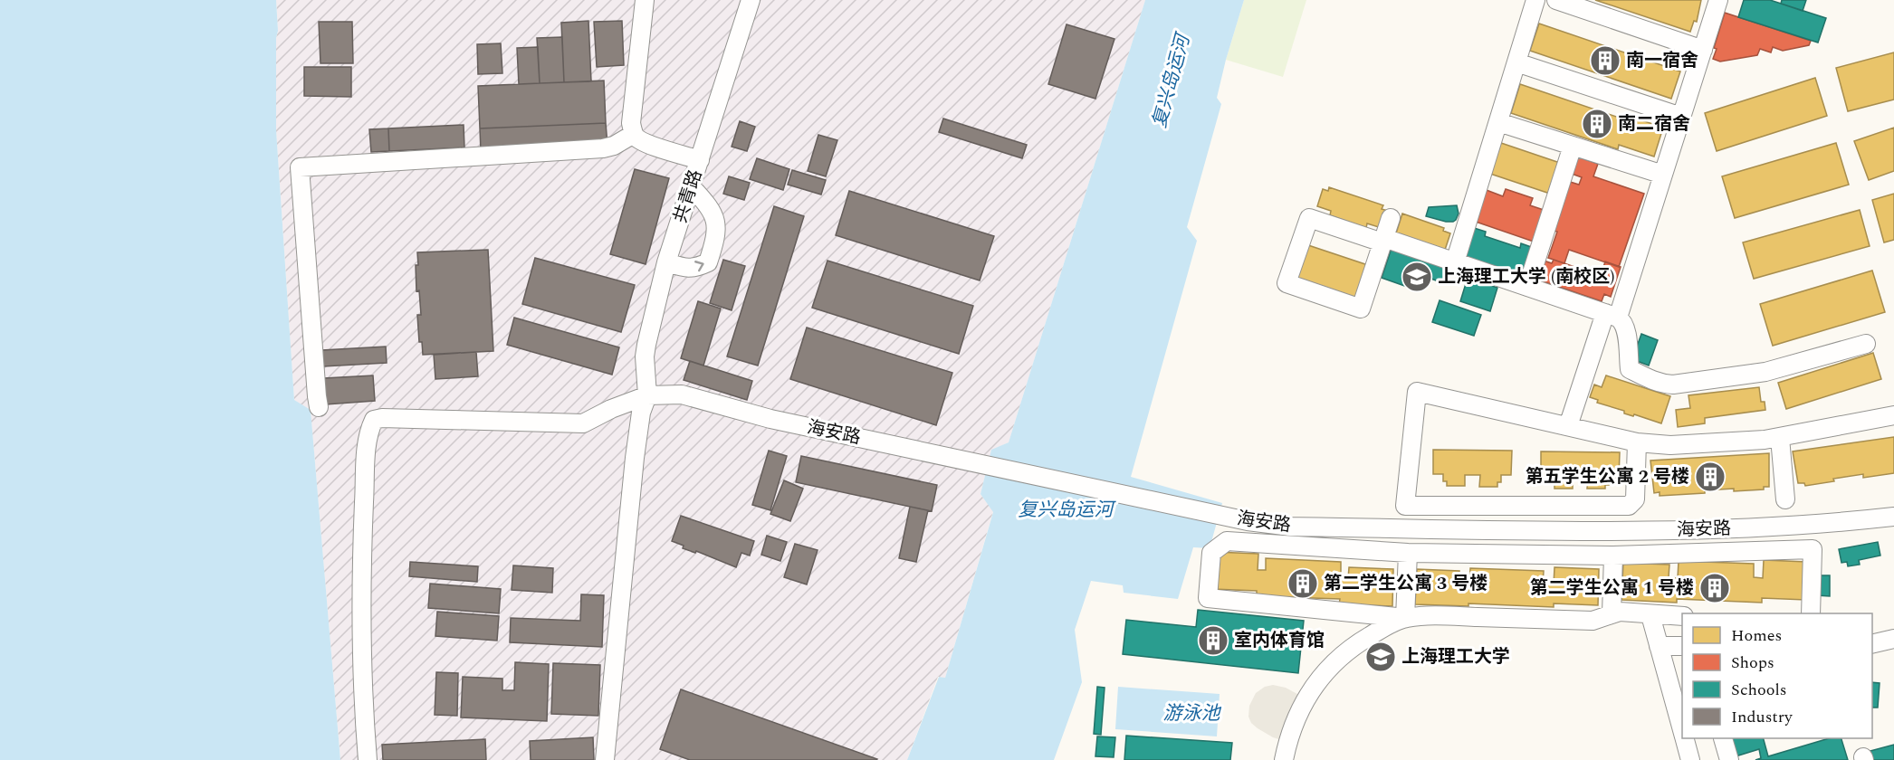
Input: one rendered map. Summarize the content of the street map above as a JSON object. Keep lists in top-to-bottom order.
{
  "streets": {
    "street": ["共青路", "海安路"]
  },
  "crossings": [
    ["共青路", "海安路"]
  ],
  "water": ["复兴岛运河", "游泳池"],
  "places": {
    "building": [
      "南一宿舍",
      "南二宿舍",
      "第五学生公寓 2 号楼",
      "第二学生公寓 3 号楼",
      "第二学生公寓 1 号楼",
      "室内体育馆"
    ],
    "school or university": ["上海理工大学 (南校区)", "上海理工大学"]
  },
  "legend": [
    "Homes",
    "Shops",
    "Schools",
    "Industry"
  ]
}
